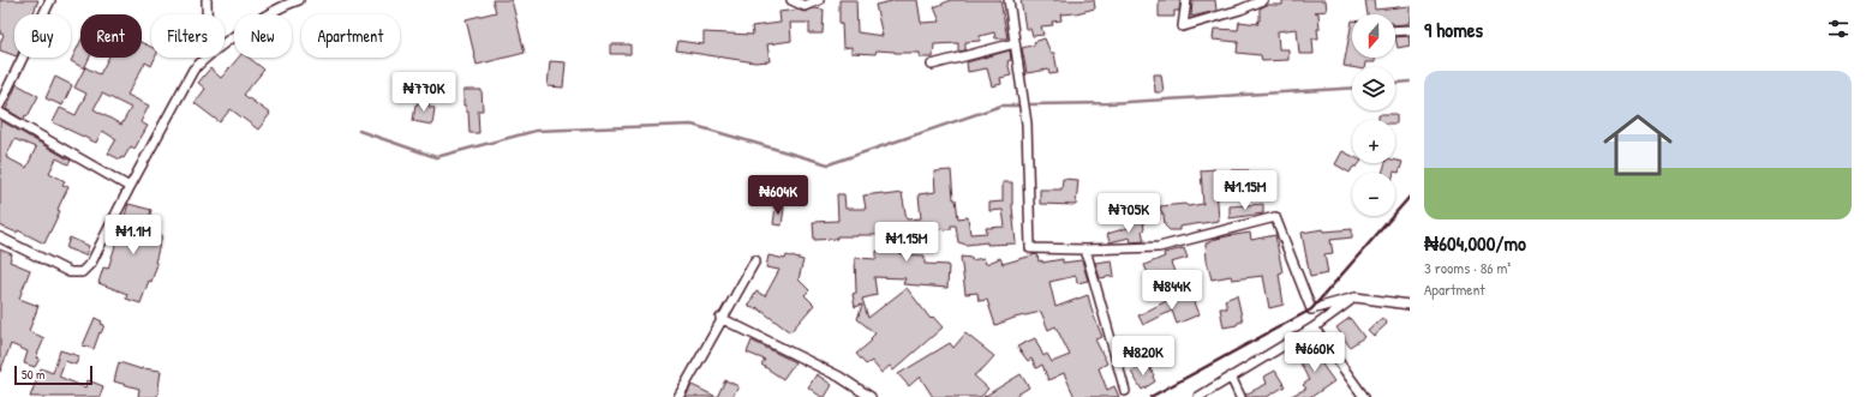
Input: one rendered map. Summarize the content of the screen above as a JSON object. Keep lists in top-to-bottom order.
{
  "scale_bar": "50 m",
  "north": "bottom",
  "page": {
    "heading": "9 homes",
    "map_buttons": ["+", "−"],
    "chip": [
      "Buy",
      "Rent",
      "Filters",
      "New",
      "Apartment"
    ],
    "list": [
      {
        "name": "₦604,000/mo",
        "note": "3 rooms · 86 m² · Apartment"
      }
    ],
    "price": [
      "₦770K",
      "₦1.15M",
      "₦604K",
      "₦705K",
      "₦1.1M",
      "₦1.15M",
      "₦844K",
      "₦660K",
      "₦820K"
    ],
    "scale": "50 m"
  }
}
